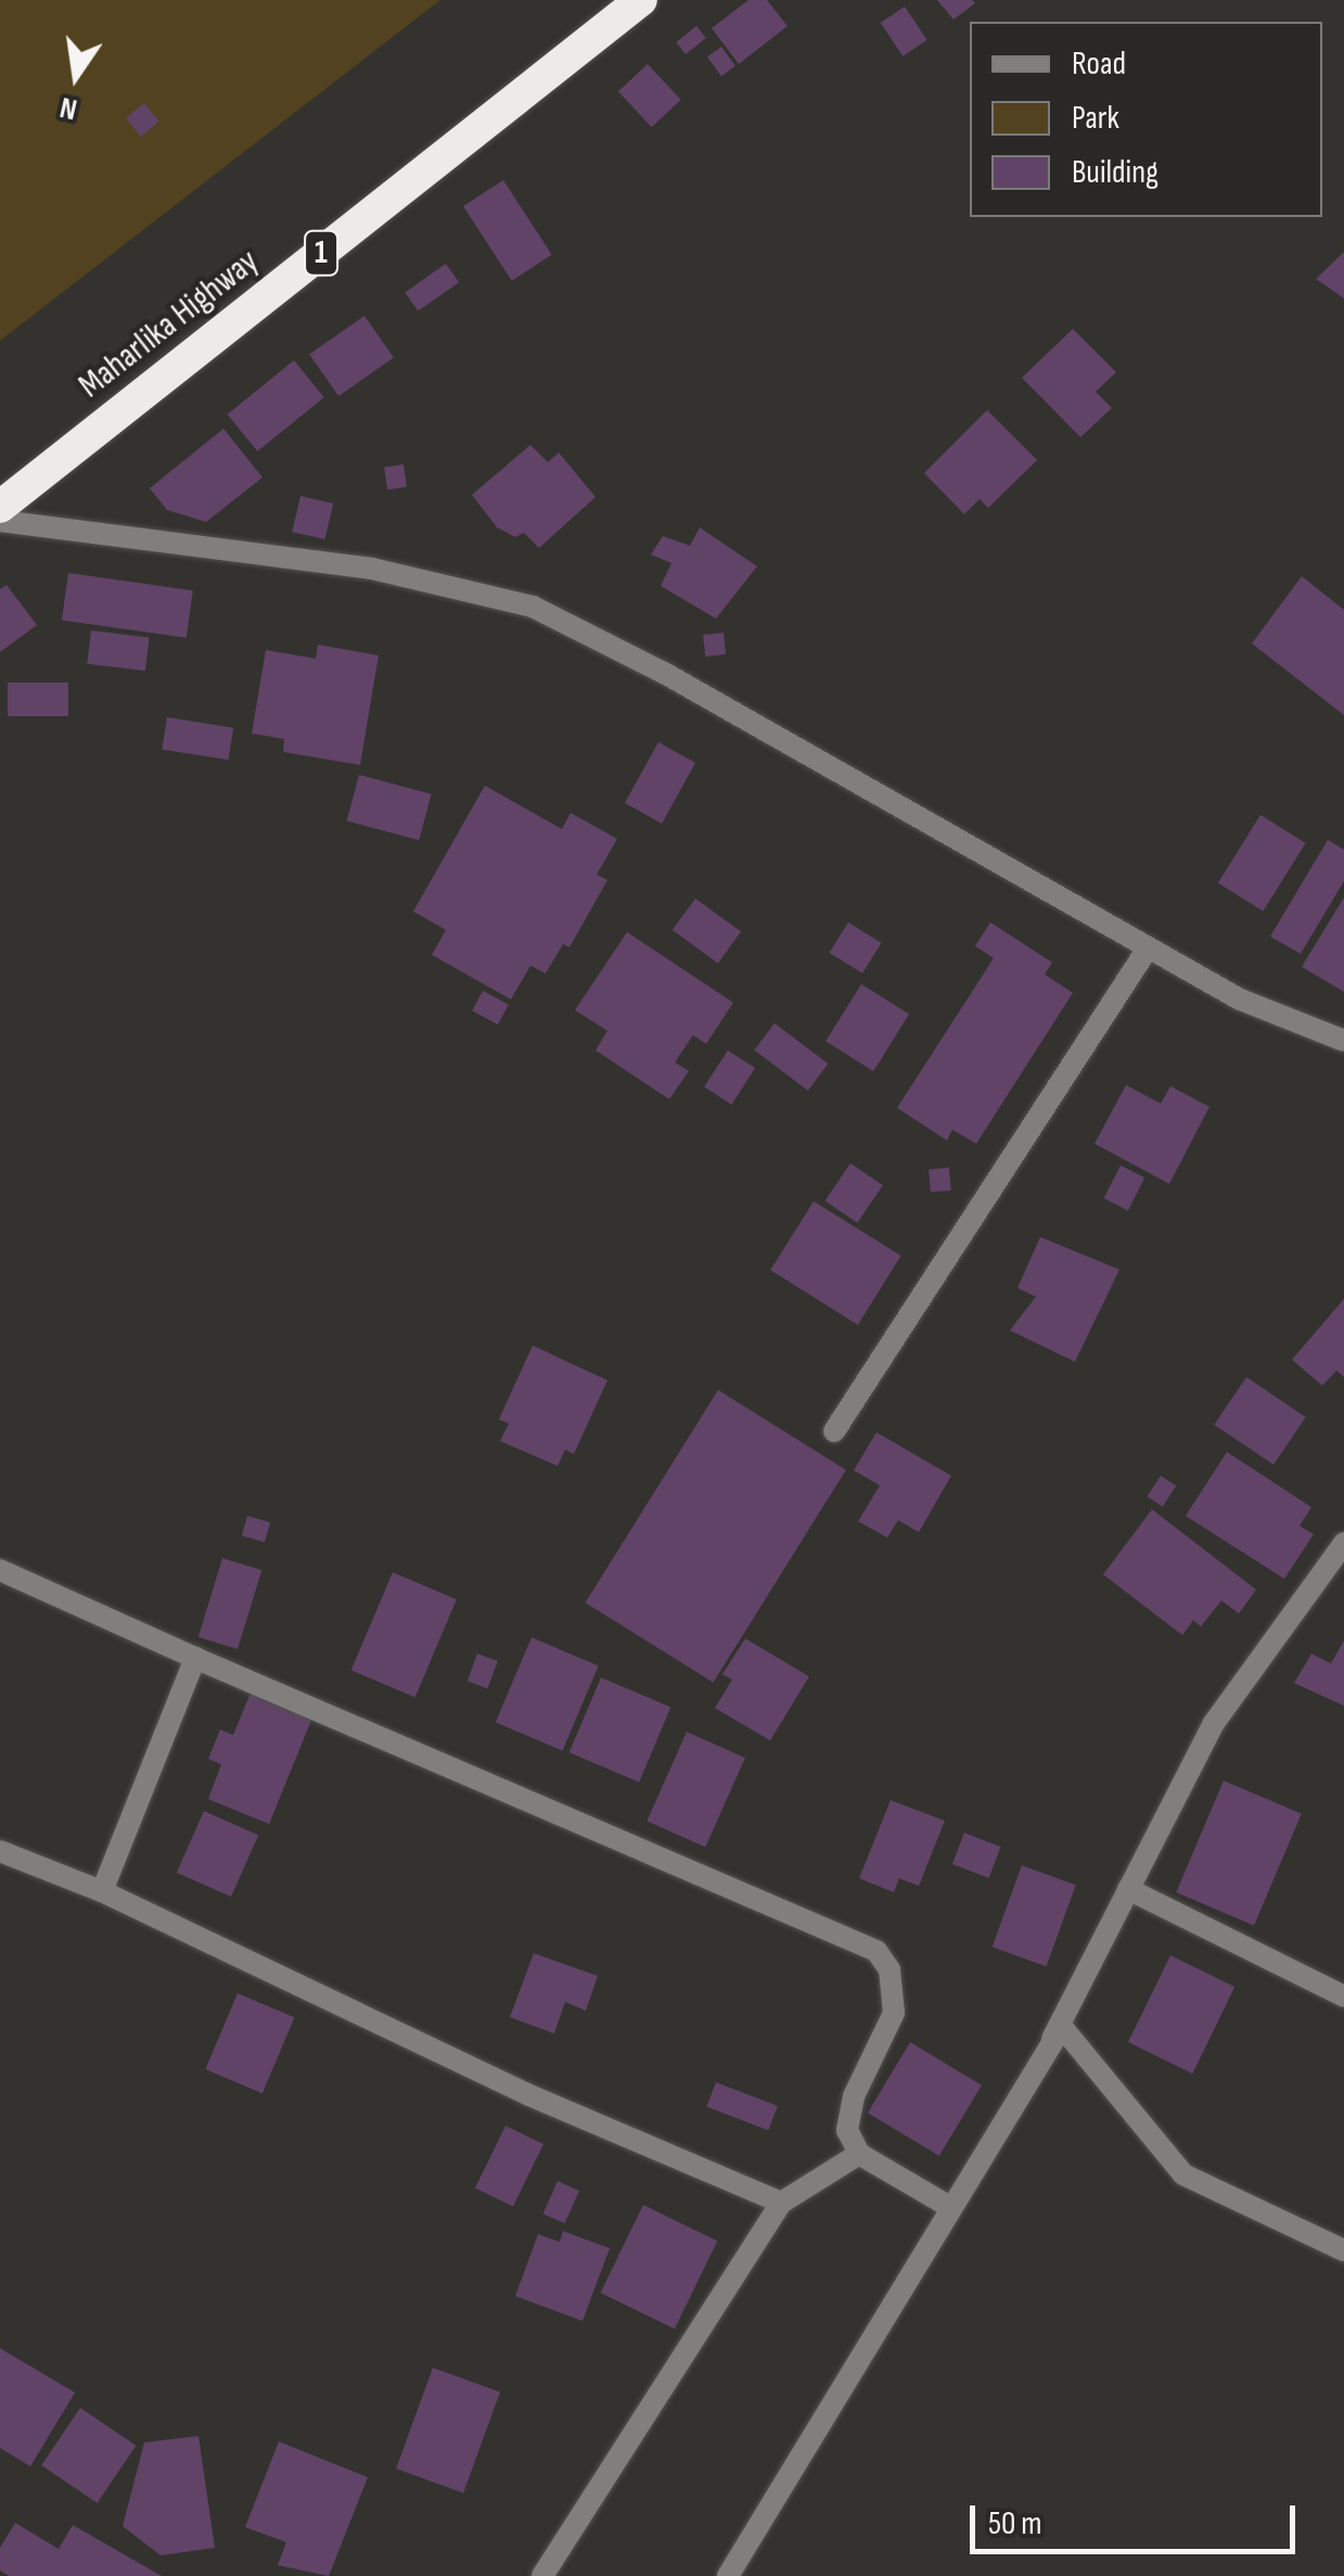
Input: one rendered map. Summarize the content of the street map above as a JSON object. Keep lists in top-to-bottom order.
{
  "streets": {
    "highway": ["1", "Maharlika Highway"]
  },
  "legend": ["Road", "Park", "Building"],
  "scale_bar": "50 m",
  "north": "bottom"
}
